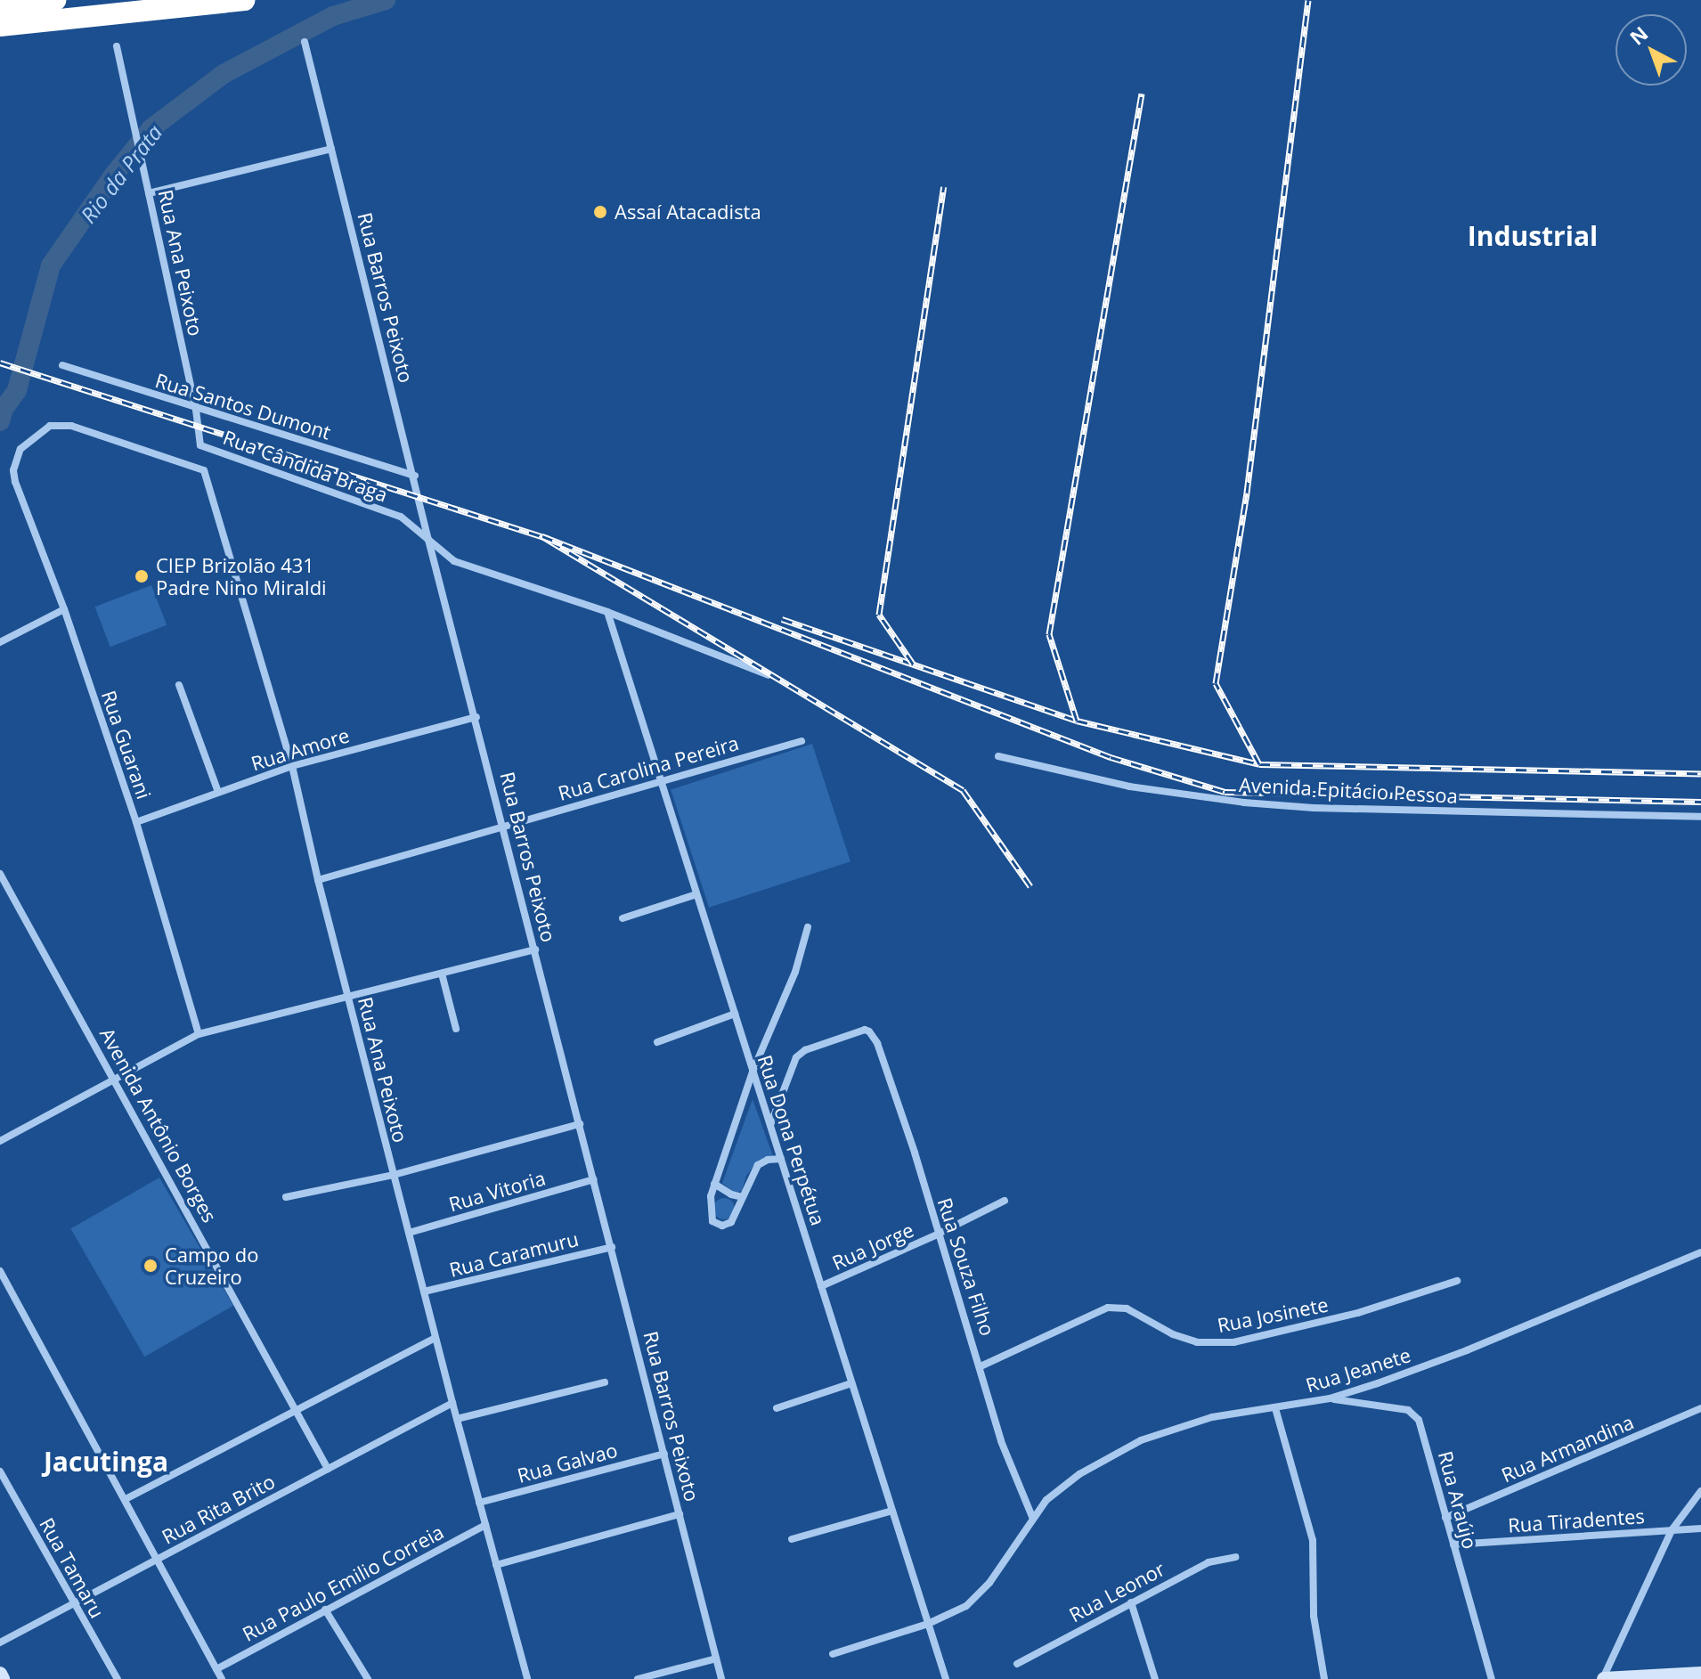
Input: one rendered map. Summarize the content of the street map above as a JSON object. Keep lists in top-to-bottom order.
{
  "streets": {
    "street": [
      "Rua Ana Peixoto",
      "Rua Barros Peixoto",
      "Rua Santos Dumont",
      "Rua Cândida Braga",
      "Rua Guarani",
      "Rua Amore",
      "Rua Carolina Pereira",
      "Avenida Epitácio Pessoa",
      "Avenida Antônio Borges",
      "Rua Dona Perpétua",
      "Rua Vitoria",
      "Rua Jorge",
      "Rua Caramuru",
      "Rua Souza Filho",
      "Rua Josinete",
      "Rua Jeanete",
      "Rua Armandina",
      "Rua Galvao",
      "Rua Araújo",
      "Rua Rita Brito",
      "Rua Tiradentes",
      "Rua Tamaru",
      "Rua Paulo Emilio Correia",
      "Rua Leonor"
    ]
  },
  "crossings": [
    ["Rua Ana Peixoto", "Rua Santos Dumont"],
    ["Rua Ana Peixoto", "Rua Cândida Braga"],
    ["Rua Ana Peixoto", "Rua Amore"],
    ["Rua Ana Peixoto", "Rua Carolina Pereira"],
    ["Rua Ana Peixoto", "Rua Vitoria"],
    ["Rua Ana Peixoto", "Rua Caramuru"],
    ["Rua Ana Peixoto", "Rua Galvao"],
    ["Rua Ana Peixoto", "Rua Rita Brito"],
    ["Rua Ana Peixoto", "Rua Paulo Emilio Correia"],
    ["Rua Barros Peixoto", "Rua Santos Dumont"],
    ["Rua Barros Peixoto", "Rua Cândida Braga"],
    ["Rua Barros Peixoto", "Rua Amore"],
    ["Rua Barros Peixoto", "Rua Carolina Pereira"],
    ["Rua Barros Peixoto", "Rua Vitoria"],
    ["Rua Barros Peixoto", "Rua Caramuru"],
    ["Rua Barros Peixoto", "Rua Galvao"],
    ["Rua Cândida Braga", "Rua Guarani"],
    ["Rua Guarani", "Rua Amore"],
    ["Rua Carolina Pereira", "Rua Dona Perpétua"],
    ["Avenida Antônio Borges", "Rua Rita Brito"],
    ["Rua Dona Perpétua", "Rua Jorge"],
    ["Rua Dona Perpétua", "Rua Souza Filho"],
    ["Rua Dona Perpétua", "Rua Jeanete"],
    ["Rua Jorge", "Rua Souza Filho"],
    ["Rua Souza Filho", "Rua Josinete"],
    ["Rua Souza Filho", "Rua Jeanete"],
    ["Rua Jeanete", "Rua Araújo"],
    ["Rua Armandina", "Rua Araújo"],
    ["Rua Araújo", "Rua Tiradentes"],
    ["Rua Rita Brito", "Rua Tamaru"]
  ],
  "districts": ["Industrial", "Jacutinga"],
  "water": ["Rio da Prata"],
  "places": ["Assaí Atacadista", "CIEP Brizolão 431 Padre Nino Miraldi", "Campo do Cruzeiro"],
  "north": "top left"
}
